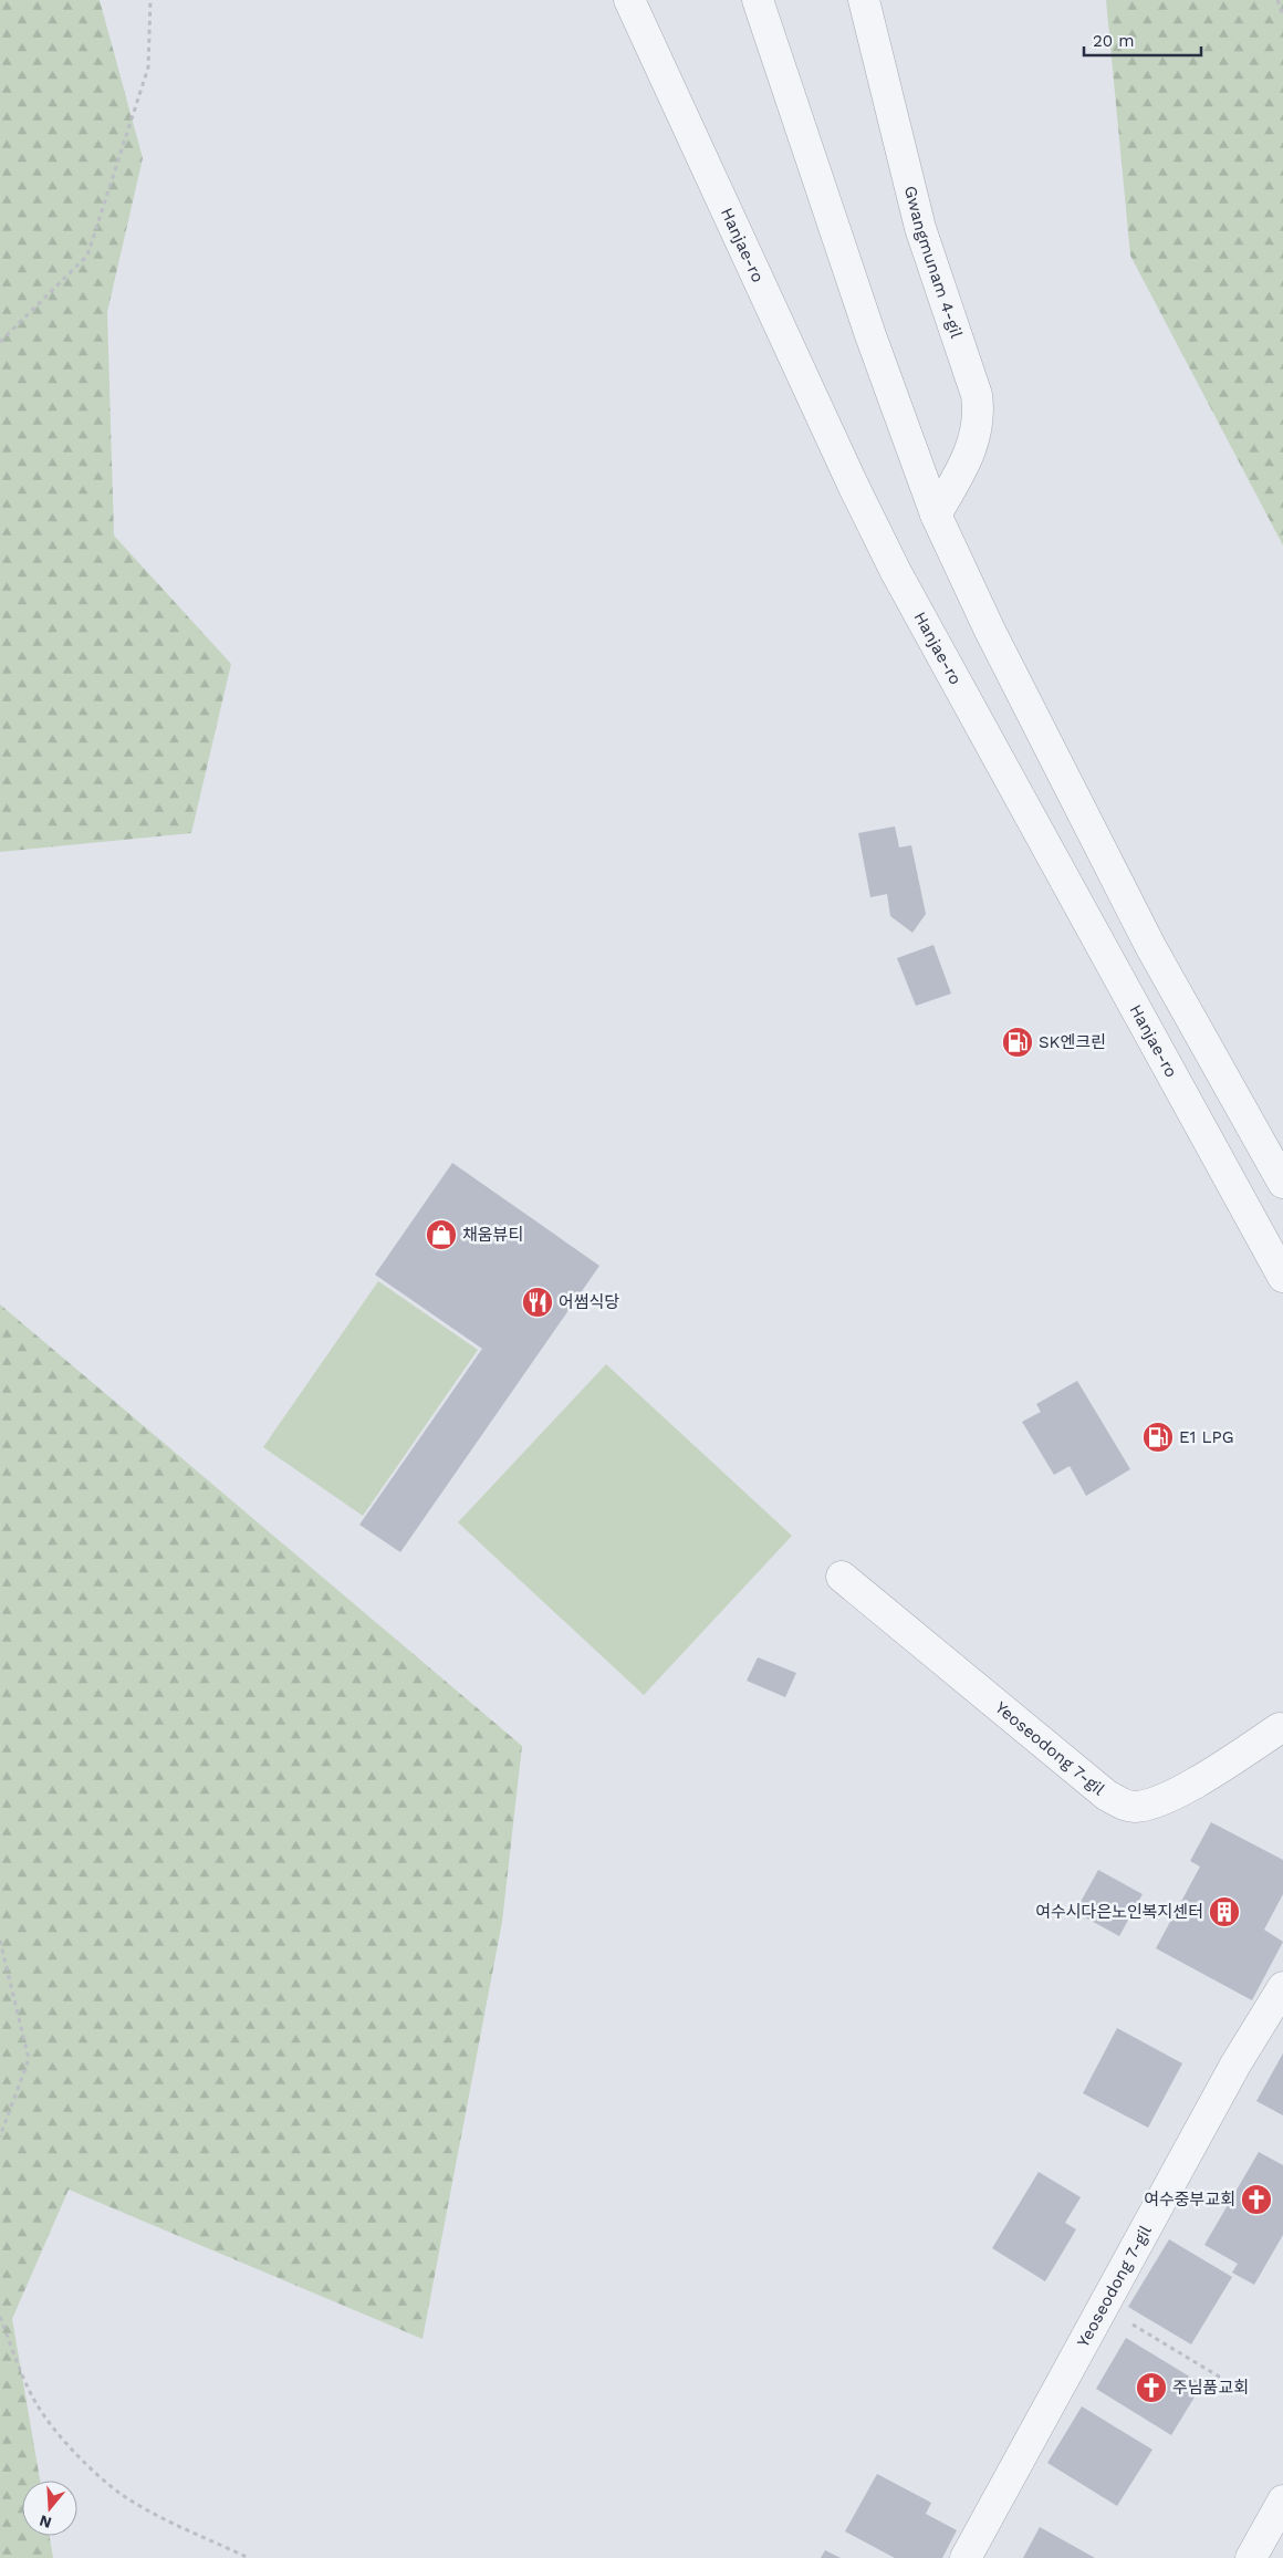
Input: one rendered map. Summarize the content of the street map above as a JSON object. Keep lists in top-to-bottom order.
{
  "streets": {
    "street": ["Hanjae-ro", "Gwangmunam 4-gil", "Yeoseodong 7-gil"]
  },
  "places": {
    "fuel station": ["SK엔크린", "E1 LPG"],
    "shop": ["채움뷰티"],
    "restaurant": ["어썸식당"],
    "building": ["여수시다은노인복지센터"],
    "church": ["여수중부교회", "주님품교회"]
  },
  "scale_bar": "20 m",
  "north": "bottom"
}
